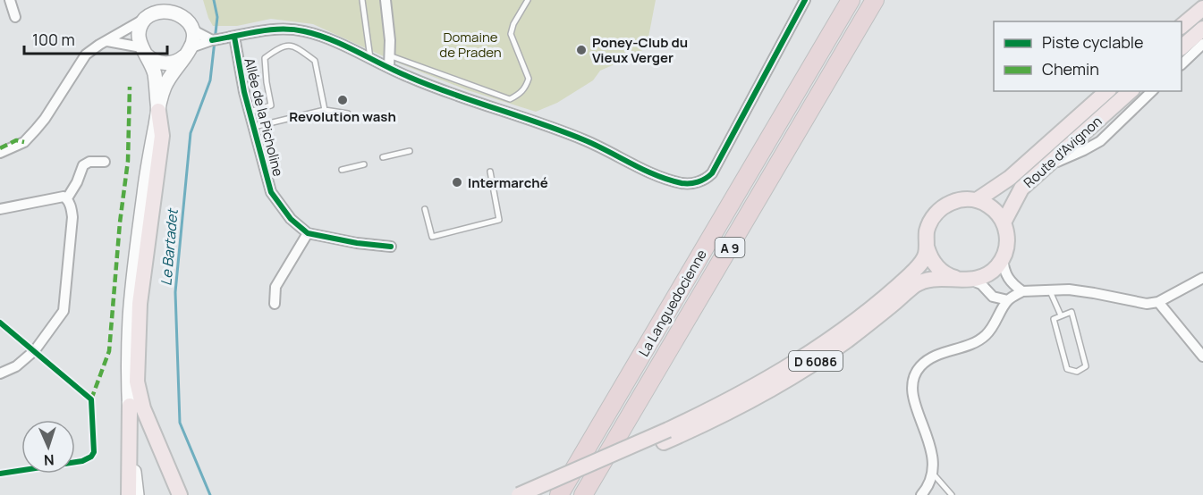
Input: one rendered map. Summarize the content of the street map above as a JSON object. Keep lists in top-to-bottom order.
{
  "streets": {
    "highway": ["A 9", "La Languedocienne"],
    "main road": ["Route d'Avignon", "D 6086"],
    "street": ["Allée de la Picholine"]
  },
  "crossings": [
    ["Route d'Avignon", "D 6086"]
  ],
  "water": ["Le Bartadet"],
  "parks": ["Domaine de Praden"],
  "places": ["Poney-Club du Vieux Verger", "Revolution wash", "Intermarché"],
  "legend": ["Piste cyclable", "Chemin"],
  "scale_bar": "100 m",
  "north": "bottom"
}
